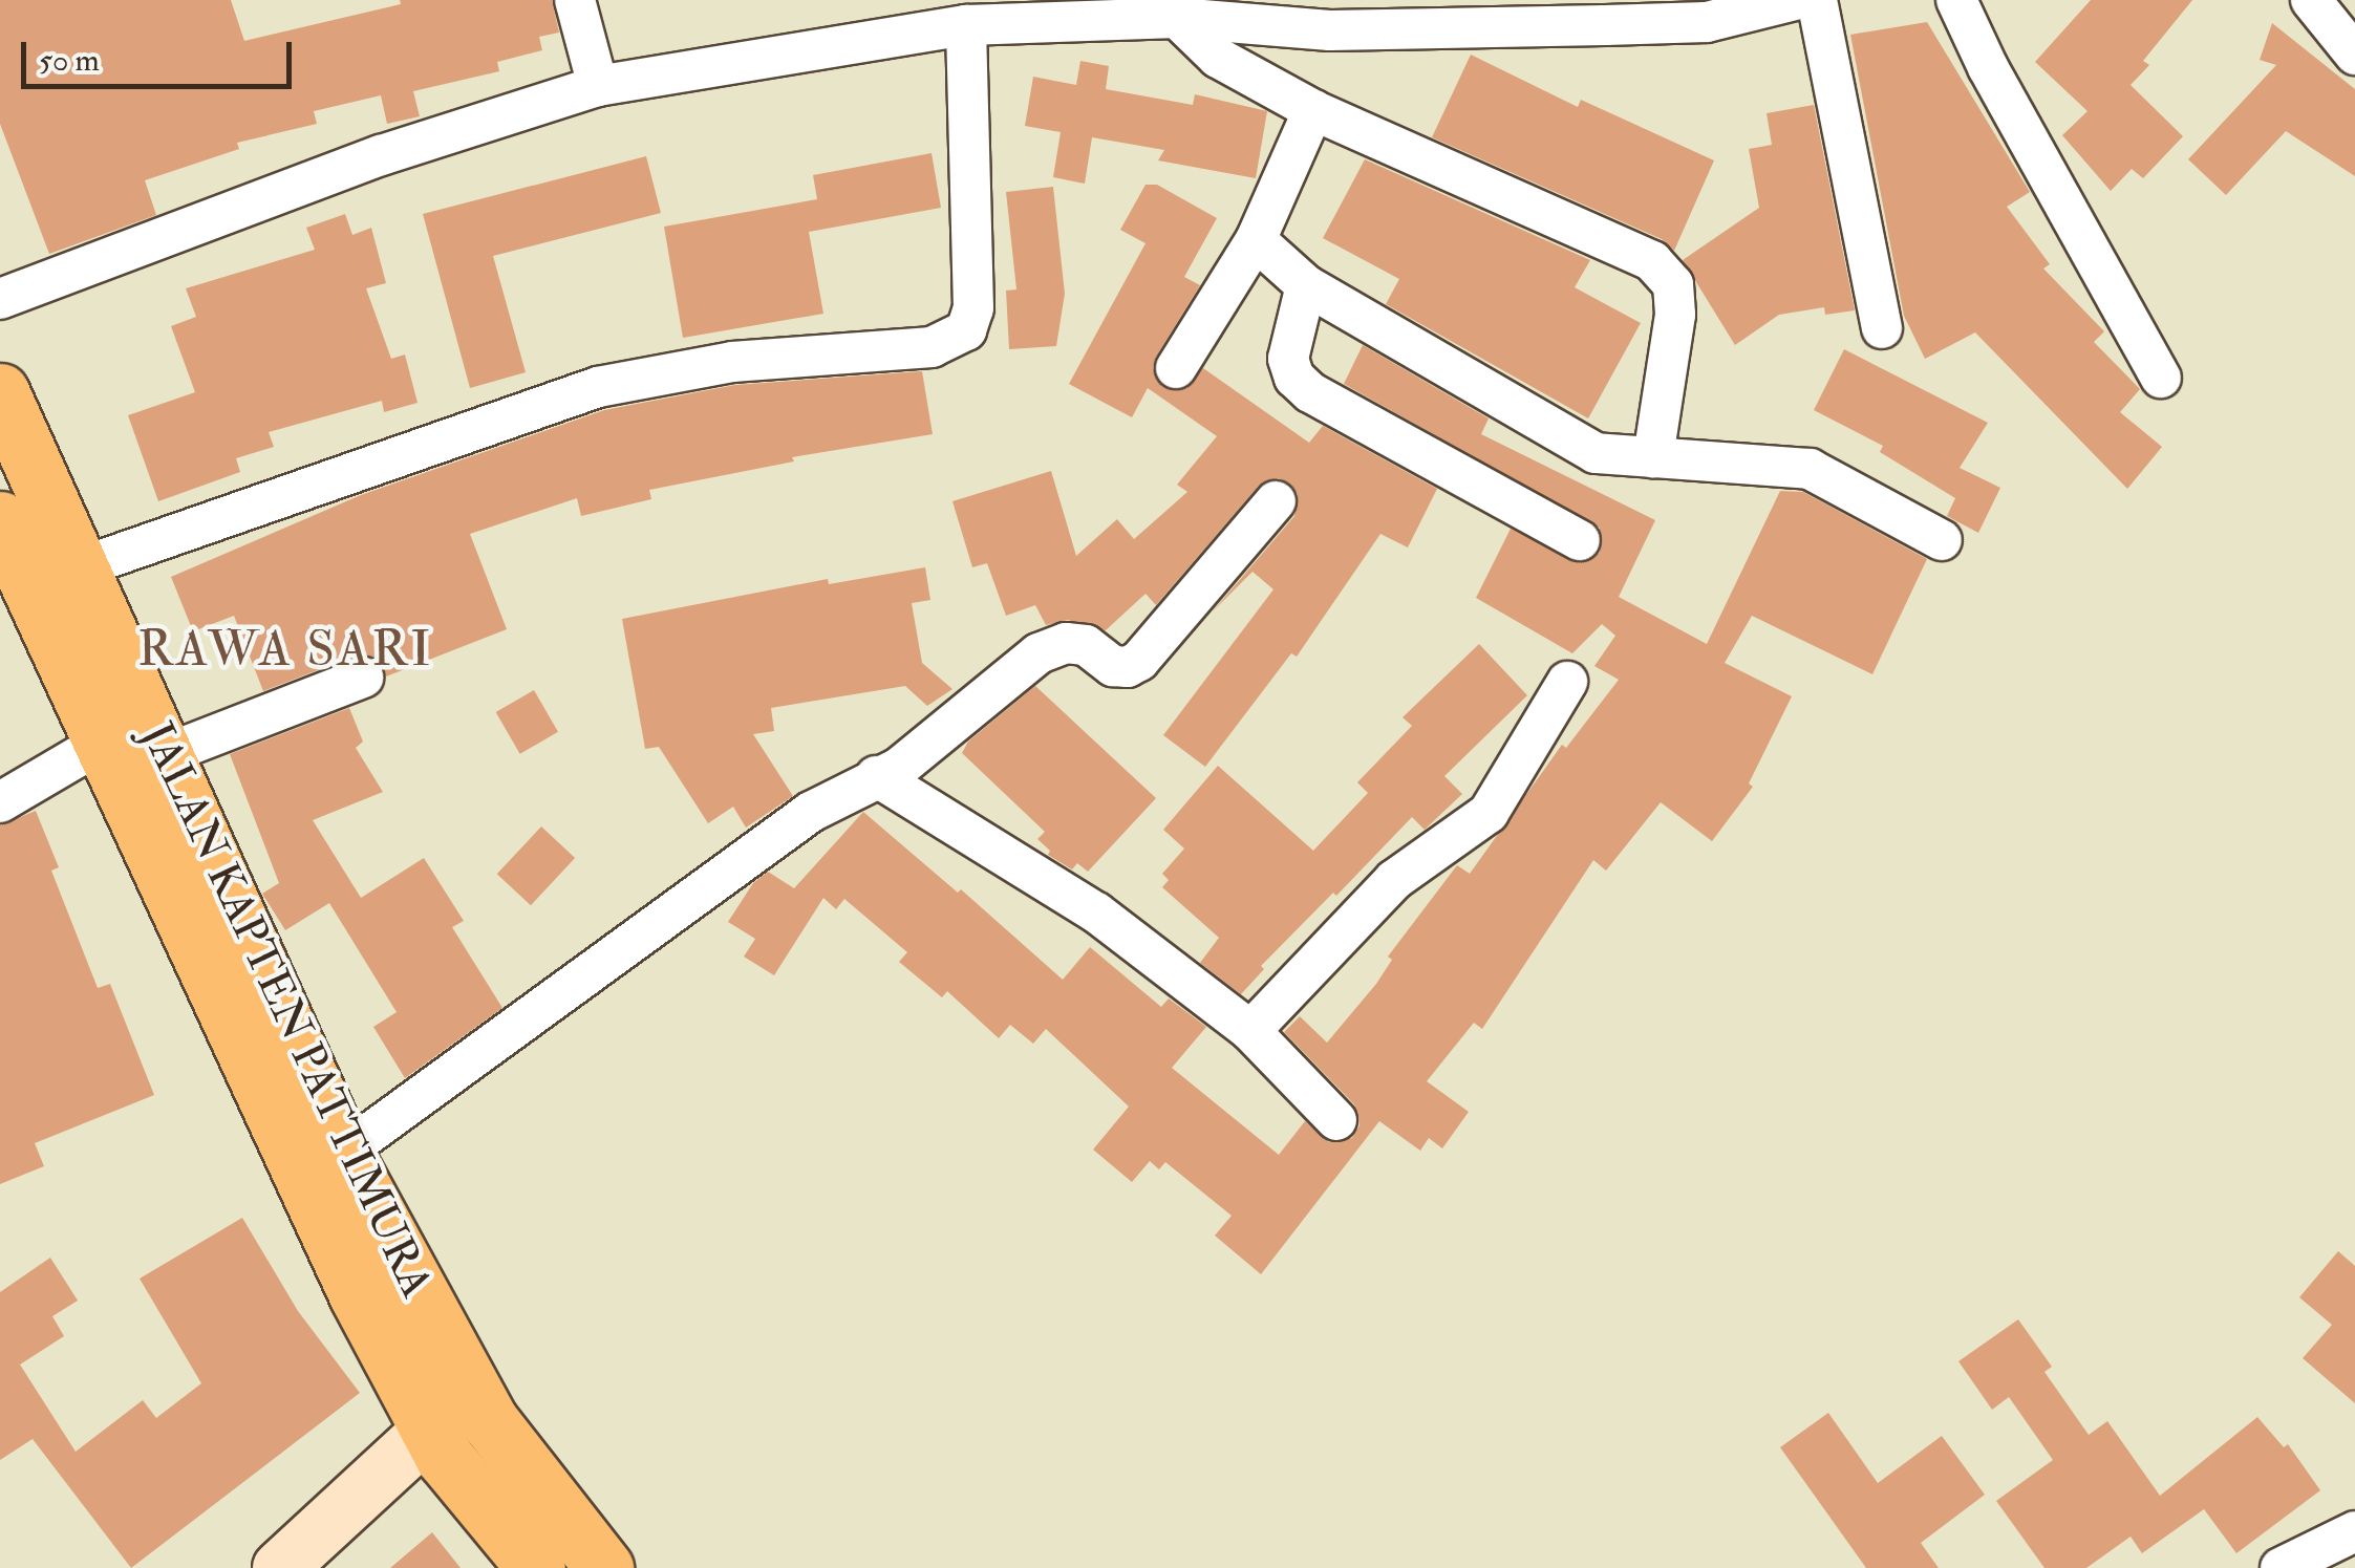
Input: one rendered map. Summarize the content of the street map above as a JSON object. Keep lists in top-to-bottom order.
{
  "streets": {
    "main road": ["JALAN KAPTEN PATTIMURA"]
  },
  "districts": ["RAWA SARI"],
  "scale_bar": "50 m"
}
